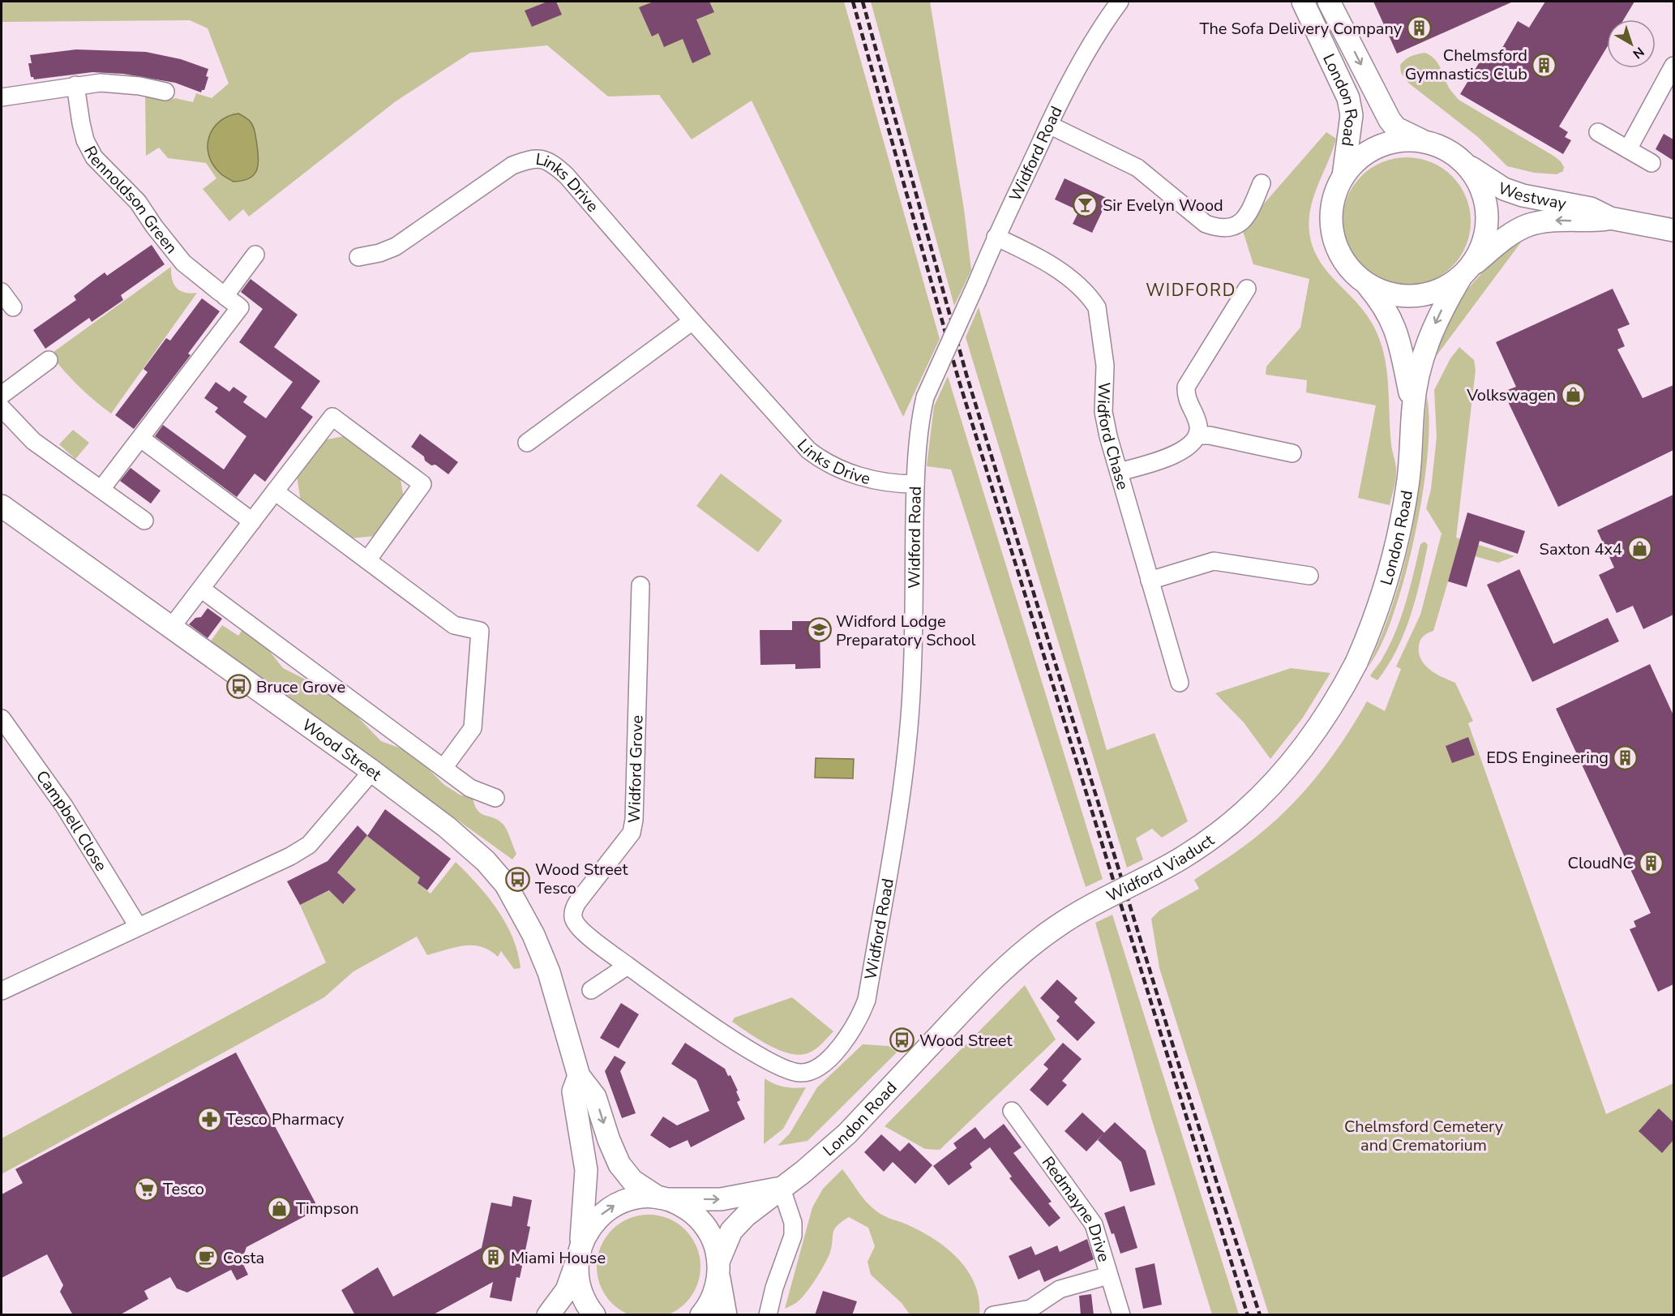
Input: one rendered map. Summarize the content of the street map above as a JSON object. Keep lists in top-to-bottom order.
{
  "streets": {
    "main road": [
      "London Road",
      "Westway",
      "Wood Street",
      "Widford Viaduct"
    ],
    "street": [
      "Widford Road",
      "Links Drive",
      "Rennoldson Green",
      "Widford Chase",
      "Widford Grove",
      "Campbell Close",
      "Redmayne Drive"
    ]
  },
  "crossings": [
    ["London Road", "Westway"],
    ["London Road", "Widford Viaduct"],
    ["Widford Road", "Links Drive"],
    ["Widford Road", "Widford Chase"],
    ["Widford Road", "Widford Grove"]
  ],
  "districts": ["WIDFORD"],
  "parks": ["Chelmsford Cemetery and Crematorium"],
  "places": {
    "building": [
      "The Sofa Delivery Company",
      "Chelmsford Gymnastics Club",
      "EDS Engineering",
      "CloudNC",
      "Miami House"
    ],
    "bar": ["Sir Evelyn Wood"],
    "shop": ["Volkswagen", "Saxton 4x4", "Timpson"],
    "school or university": ["Widford Lodge Preparatory School"],
    "bus stop": ["Bruce Grove", "Wood Street Tesco", "Wood Street"],
    "pharmacy": ["Tesco Pharmacy"],
    "supermarket": ["Tesco"],
    "cafe": ["Costa"]
  },
  "north": "bottom right"
}
